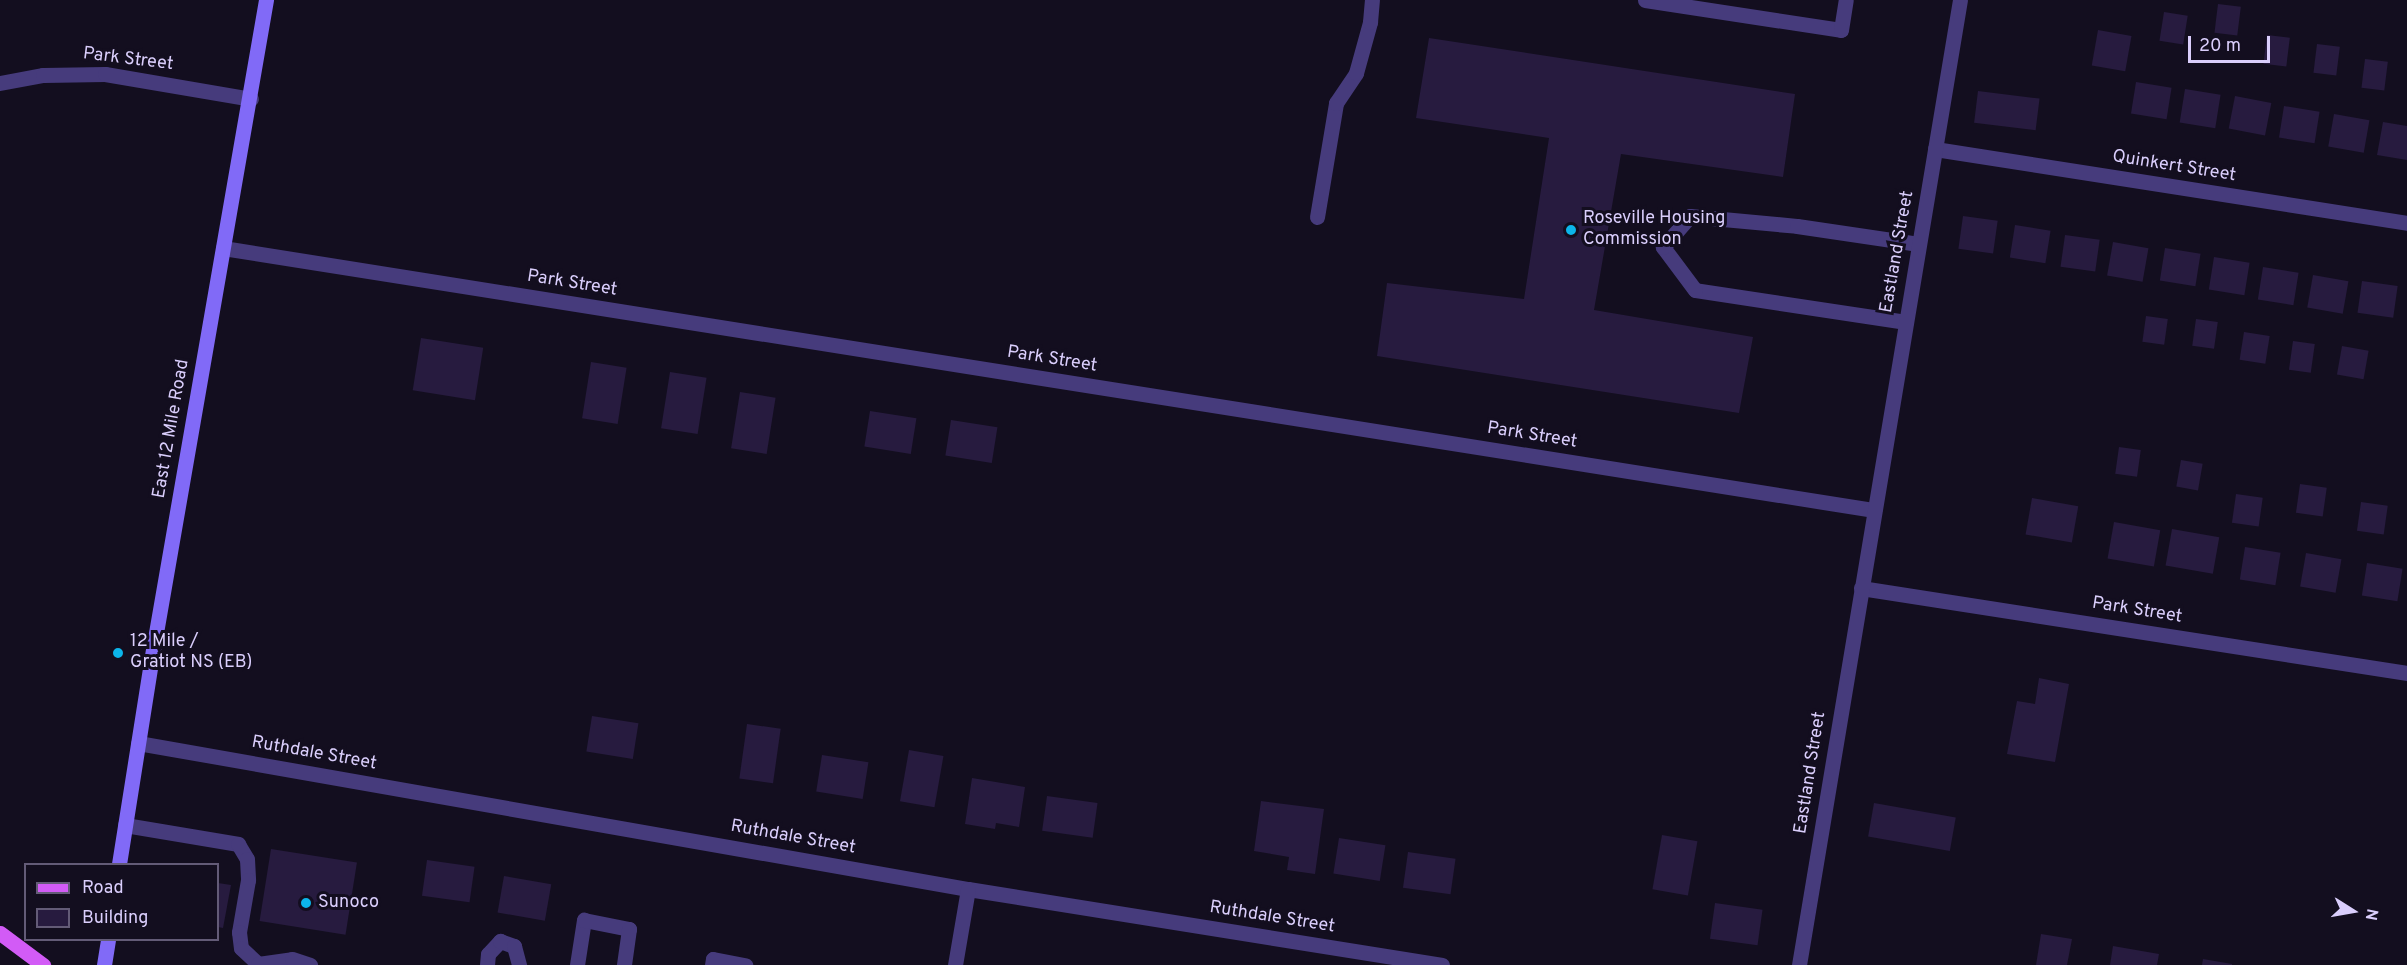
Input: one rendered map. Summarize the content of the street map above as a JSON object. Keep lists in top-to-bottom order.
{
  "streets": {
    "main road": ["East 12 Mile Road"],
    "street": [
      "Park Street",
      "Quinkert Street",
      "Eastland Street",
      "Ruthdale Street"
    ]
  },
  "crossings": [
    ["Park Street", "Eastland Street"],
    ["Park Street", "East 12 Mile Road"],
    ["Quinkert Street", "Eastland Street"],
    ["East 12 Mile Road", "Ruthdale Street"]
  ],
  "places": ["Roseville Housing Commission", "12 Mile / Gratiot NS (EB)", "Sunoco"],
  "legend": ["Road", "Building"],
  "scale_bar": "20 m",
  "north": "right"
}
